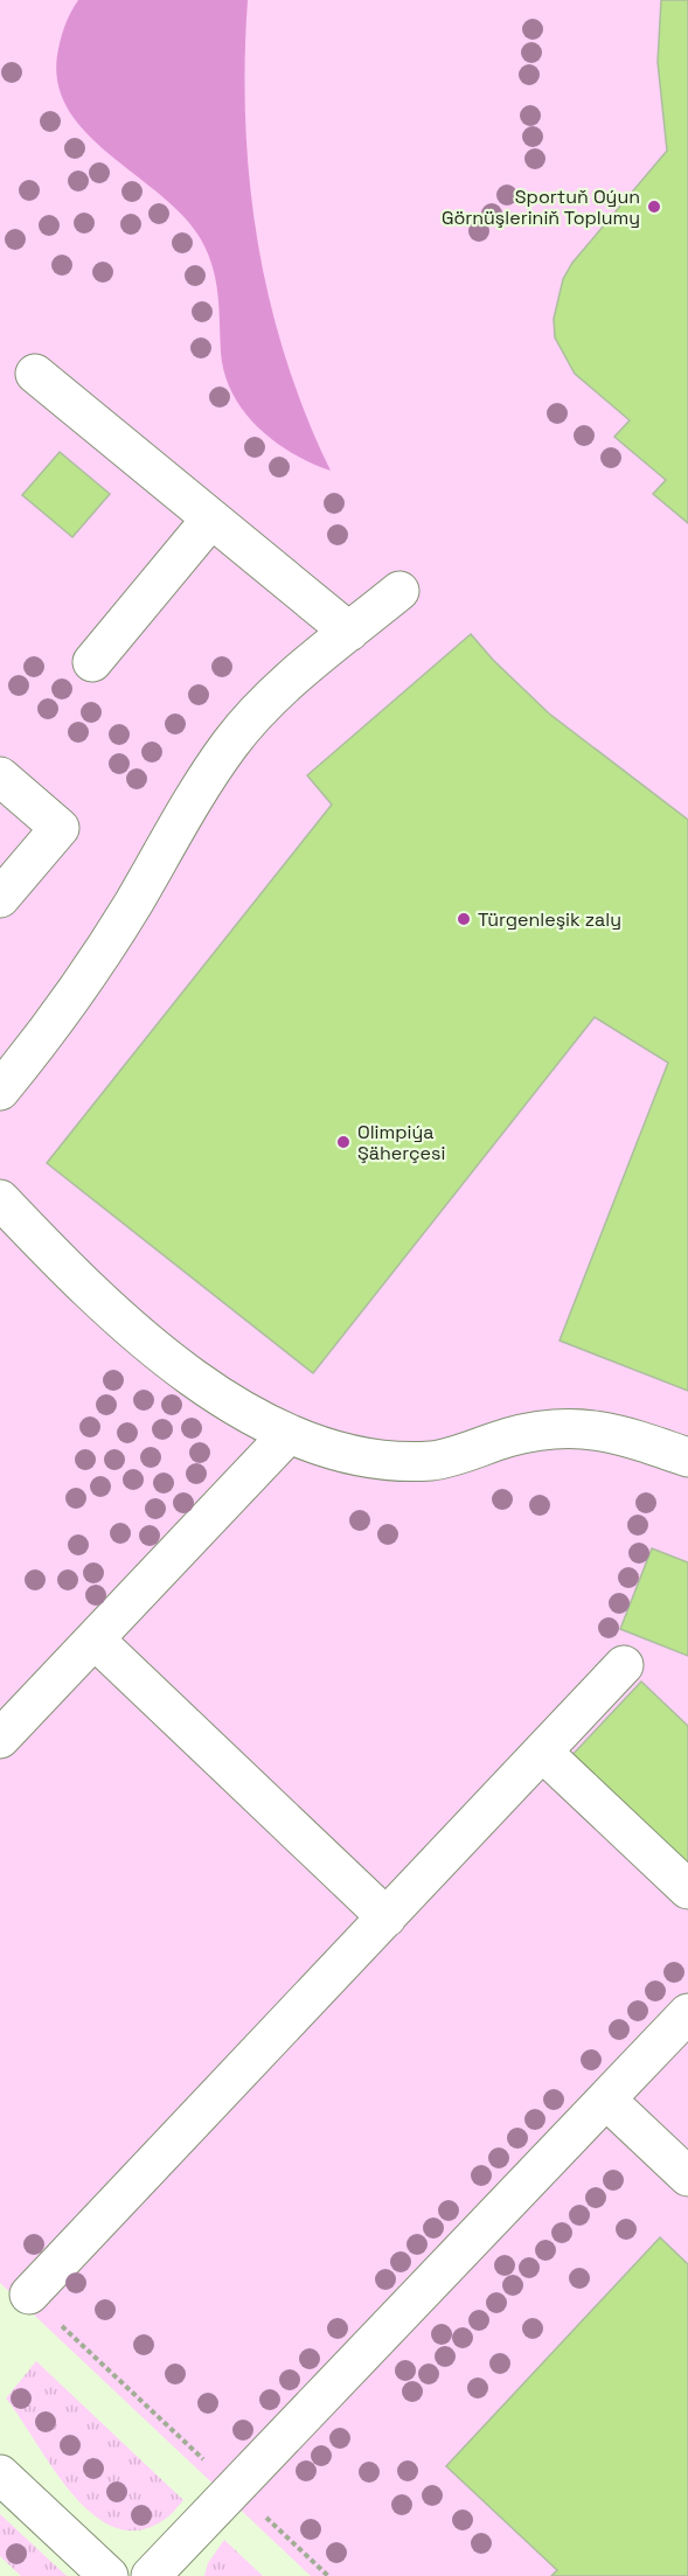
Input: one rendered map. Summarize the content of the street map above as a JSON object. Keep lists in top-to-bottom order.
{
  "places": ["Sportuň Oýun Görnüşleriniň Toplumy", "Türgenleşik zaly", "Olimpiýa Şäherçesi"]
}
